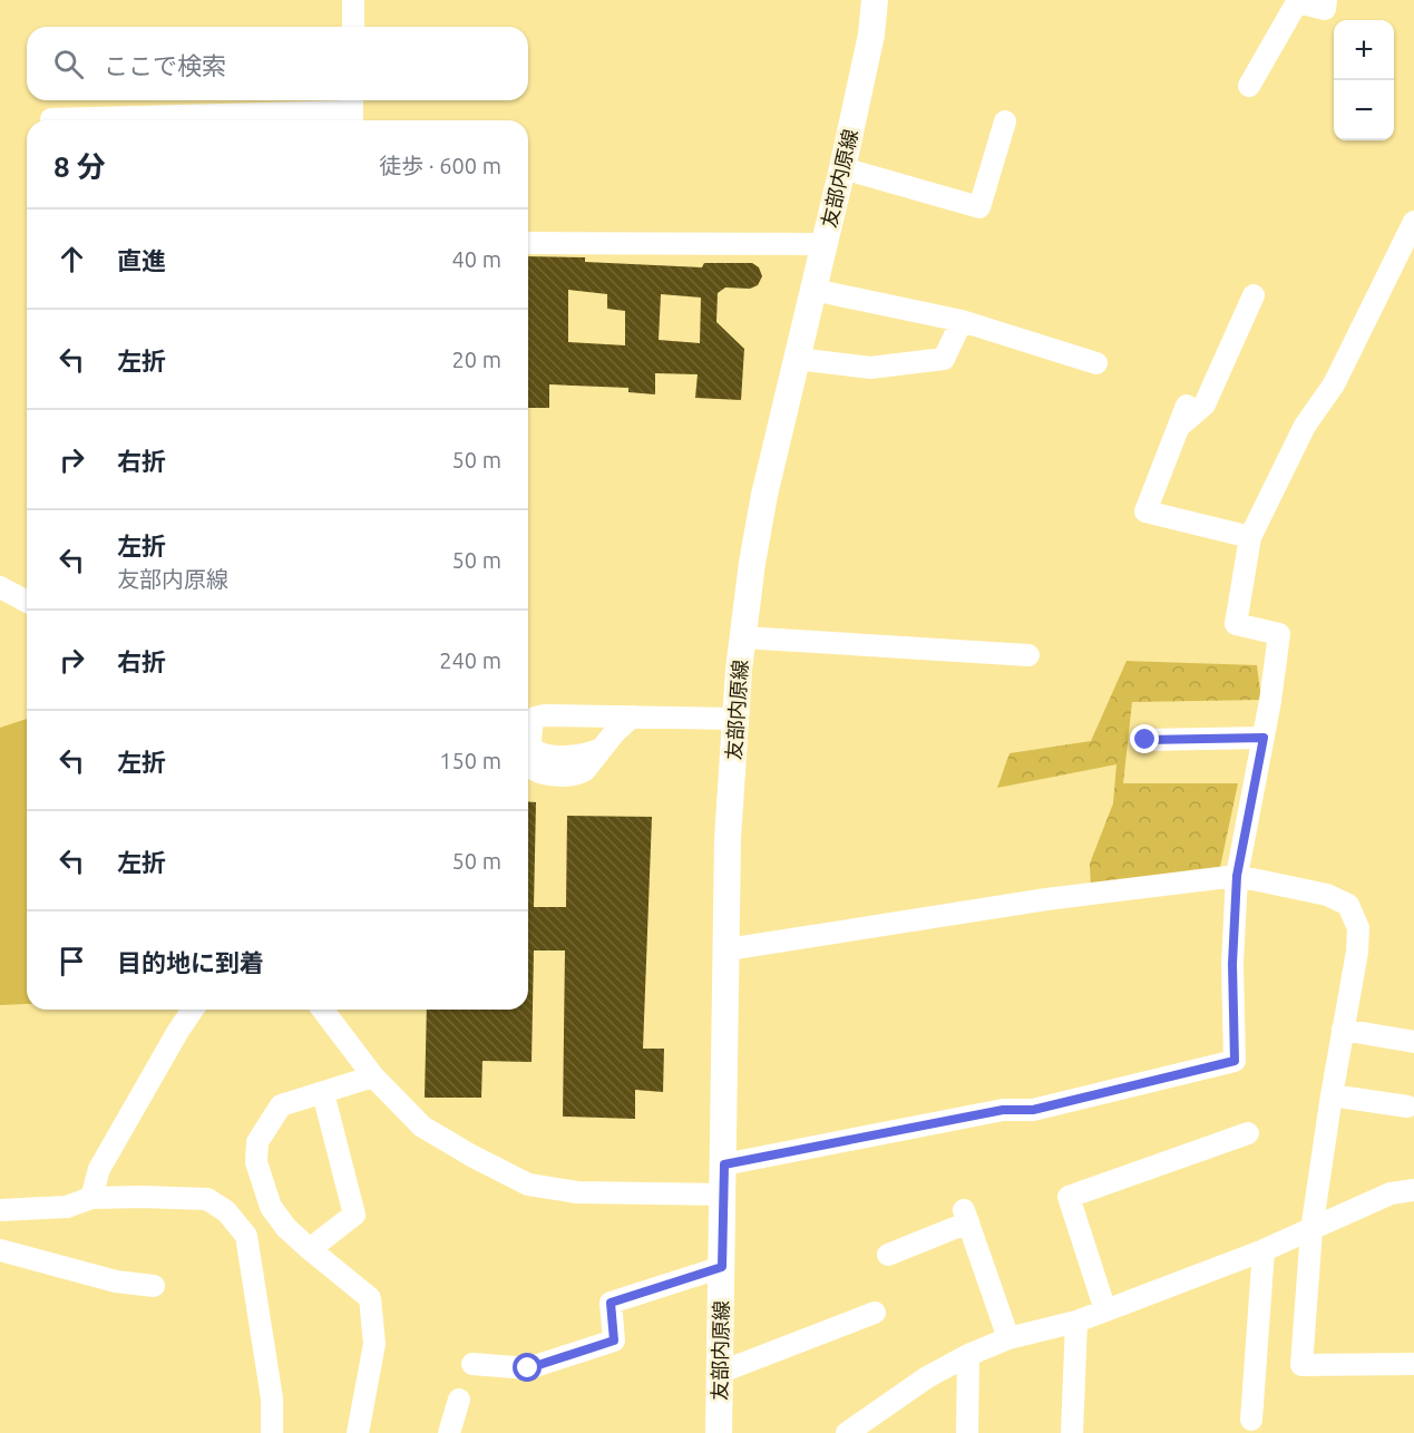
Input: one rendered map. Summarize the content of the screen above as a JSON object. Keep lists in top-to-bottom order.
{
  "streets": {
    "main road": ["友部内原線"]
  },
  "page": {
    "map_buttons": ["+", "−"],
    "search": "ここで検索",
    "heading": ["8 分", "徒歩 · 600 m"],
    "list": [
      ["直進", "40 m"],
      ["左折", "20 m"],
      ["右折", "50 m"],
      ["左折", "友部内原線", "50 m"],
      ["右折", "240 m"],
      ["左折", "150 m"],
      ["左折", "50 m"],
      "目的地に到着"
    ]
  }
}
